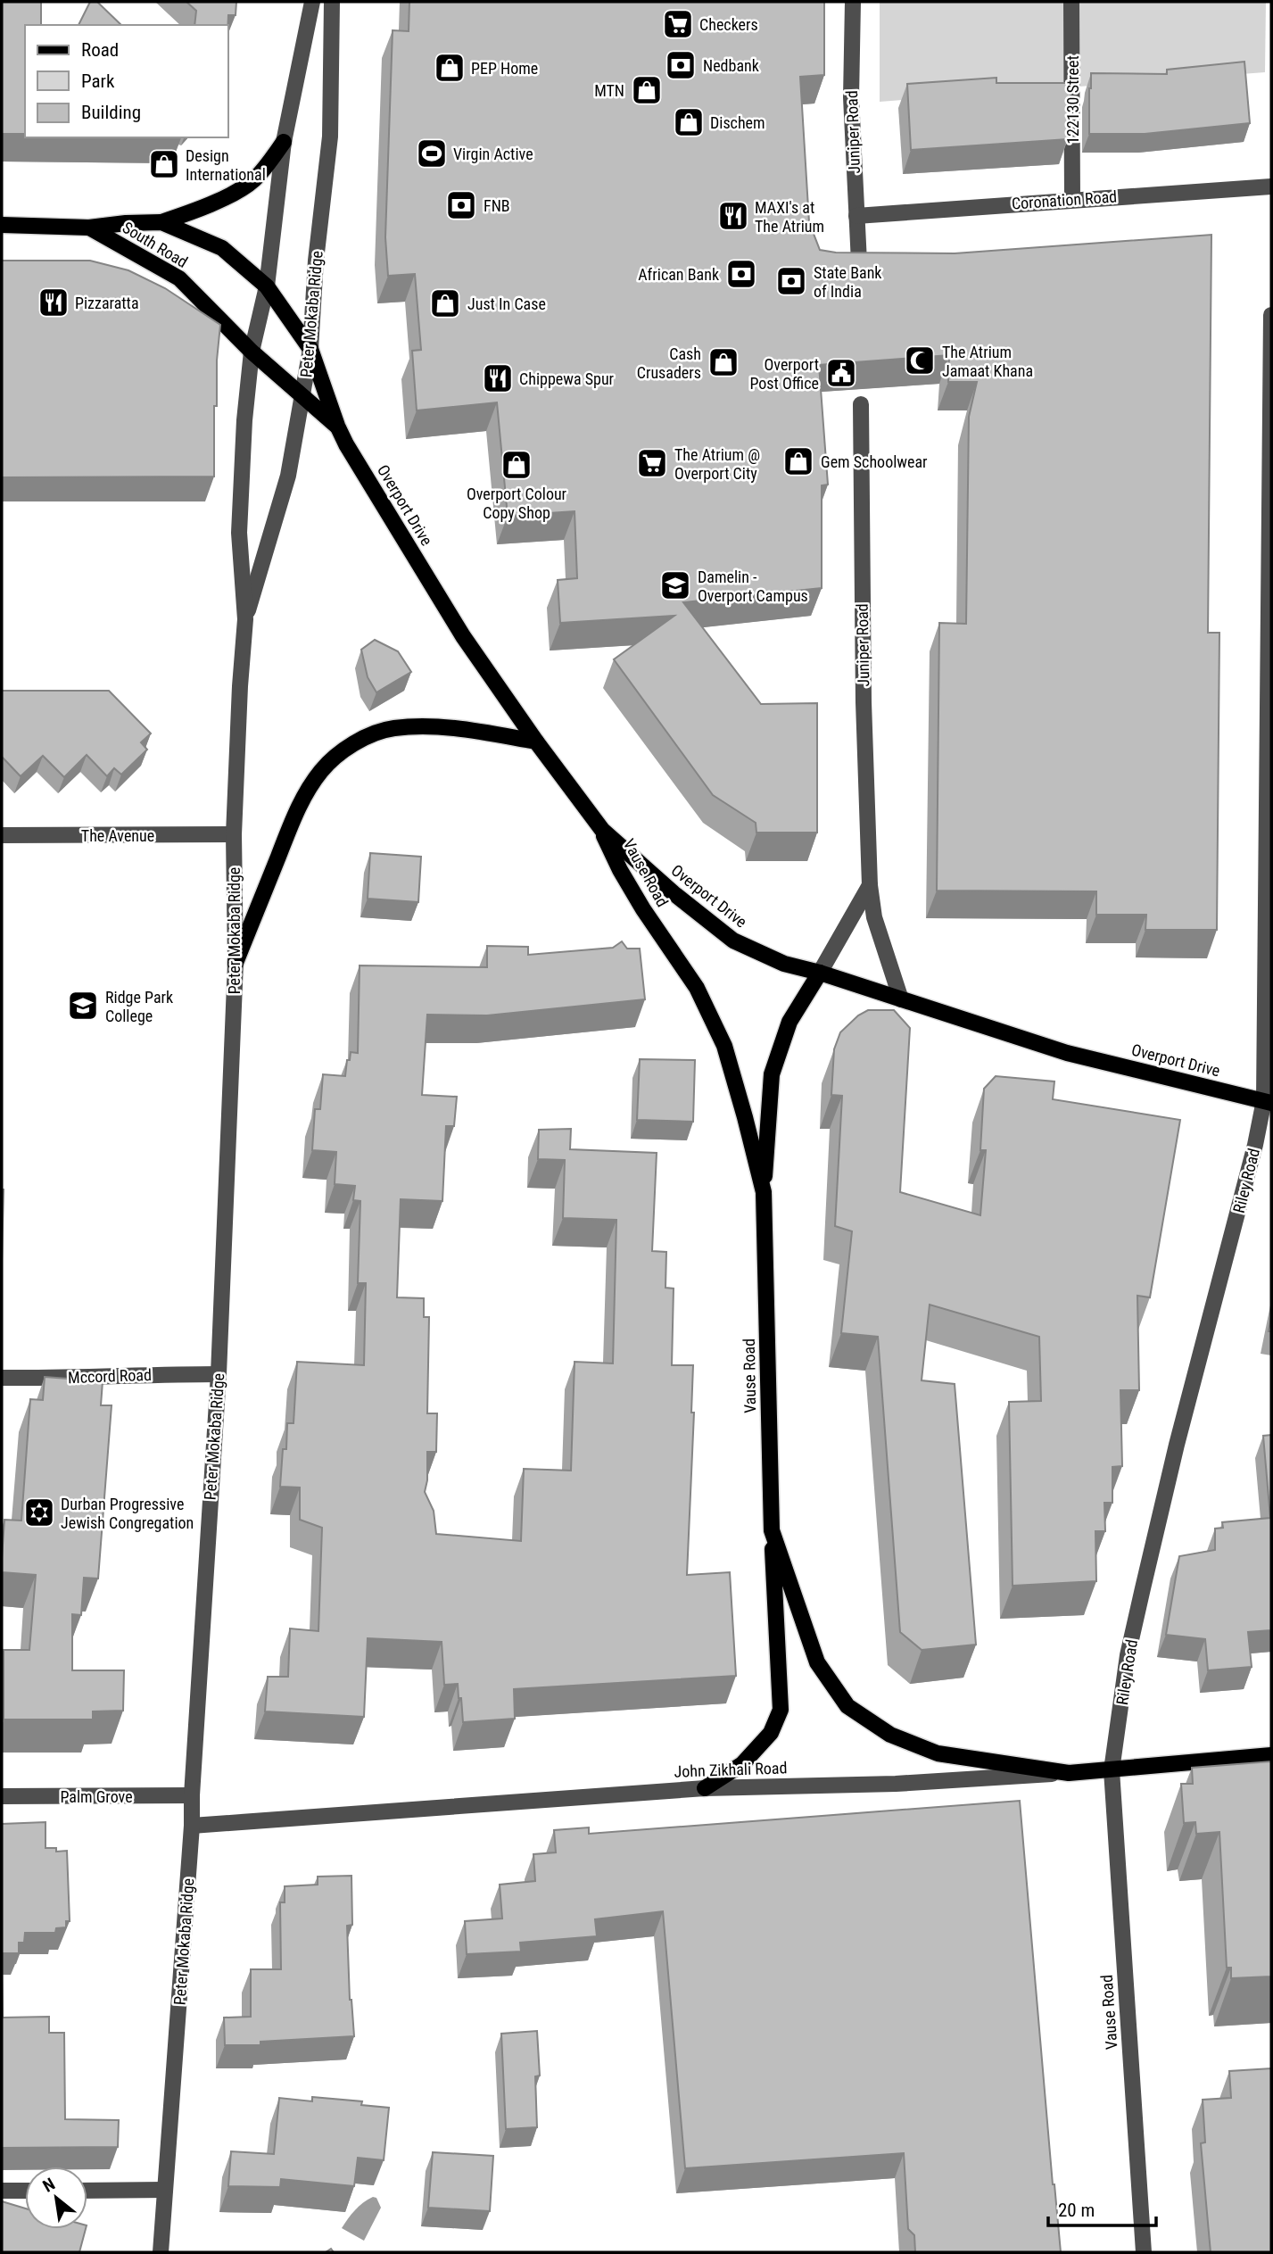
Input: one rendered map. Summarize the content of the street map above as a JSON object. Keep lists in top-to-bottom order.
{
  "streets": {
    "main road": [
      "South Road",
      "Overport Drive",
      "Vause Road",
      "John Zikhali Road"
    ],
    "street": [
      "122130 Street",
      "Juniper Road",
      "Coronation Road",
      "Peter Mokaba Ridge",
      "The Avenue",
      "Riley Road",
      "Mccord Road",
      "Palm Grove"
    ]
  },
  "crossings": [
    ["122130 Street", "Coronation Road"],
    ["Juniper Road", "Coronation Road"],
    ["Juniper Road", "Overport Drive"],
    ["South Road", "Peter Mokaba Ridge"],
    ["South Road", "Overport Drive"],
    ["Peter Mokaba Ridge", "Overport Drive"],
    ["Peter Mokaba Ridge", "The Avenue"],
    ["Peter Mokaba Ridge", "Mccord Road"],
    ["Peter Mokaba Ridge", "John Zikhali Road"],
    ["Peter Mokaba Ridge", "Palm Grove"],
    ["Overport Drive", "Vause Road"],
    ["Overport Drive", "Riley Road"],
    ["Vause Road", "Riley Road"],
    ["Vause Road", "John Zikhali Road"],
    ["Riley Road", "John Zikhali Road"]
  ],
  "places": {
    "supermarket": ["Checkers", "The Atrium @ Overport City"],
    "bank": [
      "Nedbank",
      "FNB",
      "African Bank",
      "State Bank of India"
    ],
    "shop": [
      "PEP Home",
      "MTN",
      "Dischem",
      "Design International",
      "Just In Case",
      "Cash Crusaders",
      "Gem Schoolwear",
      "Overport Colour Copy Shop"
    ],
    "sports": ["Virgin Active"],
    "restaurant": ["MAXI's at The Atrium", "Pizzaratta", "Chippewa Spur"],
    "mosque": ["The Atrium Jamaat Khana"],
    "public building": ["Overport Post Office"],
    "school or university": ["Damelin - Overport Campus", "Ridge Park College"],
    "synagogue": ["Durban Progressive Jewish Congregation"]
  },
  "legend": ["Road", "Park", "Building"],
  "scale_bar": "20 m",
  "north": "top left"
}
